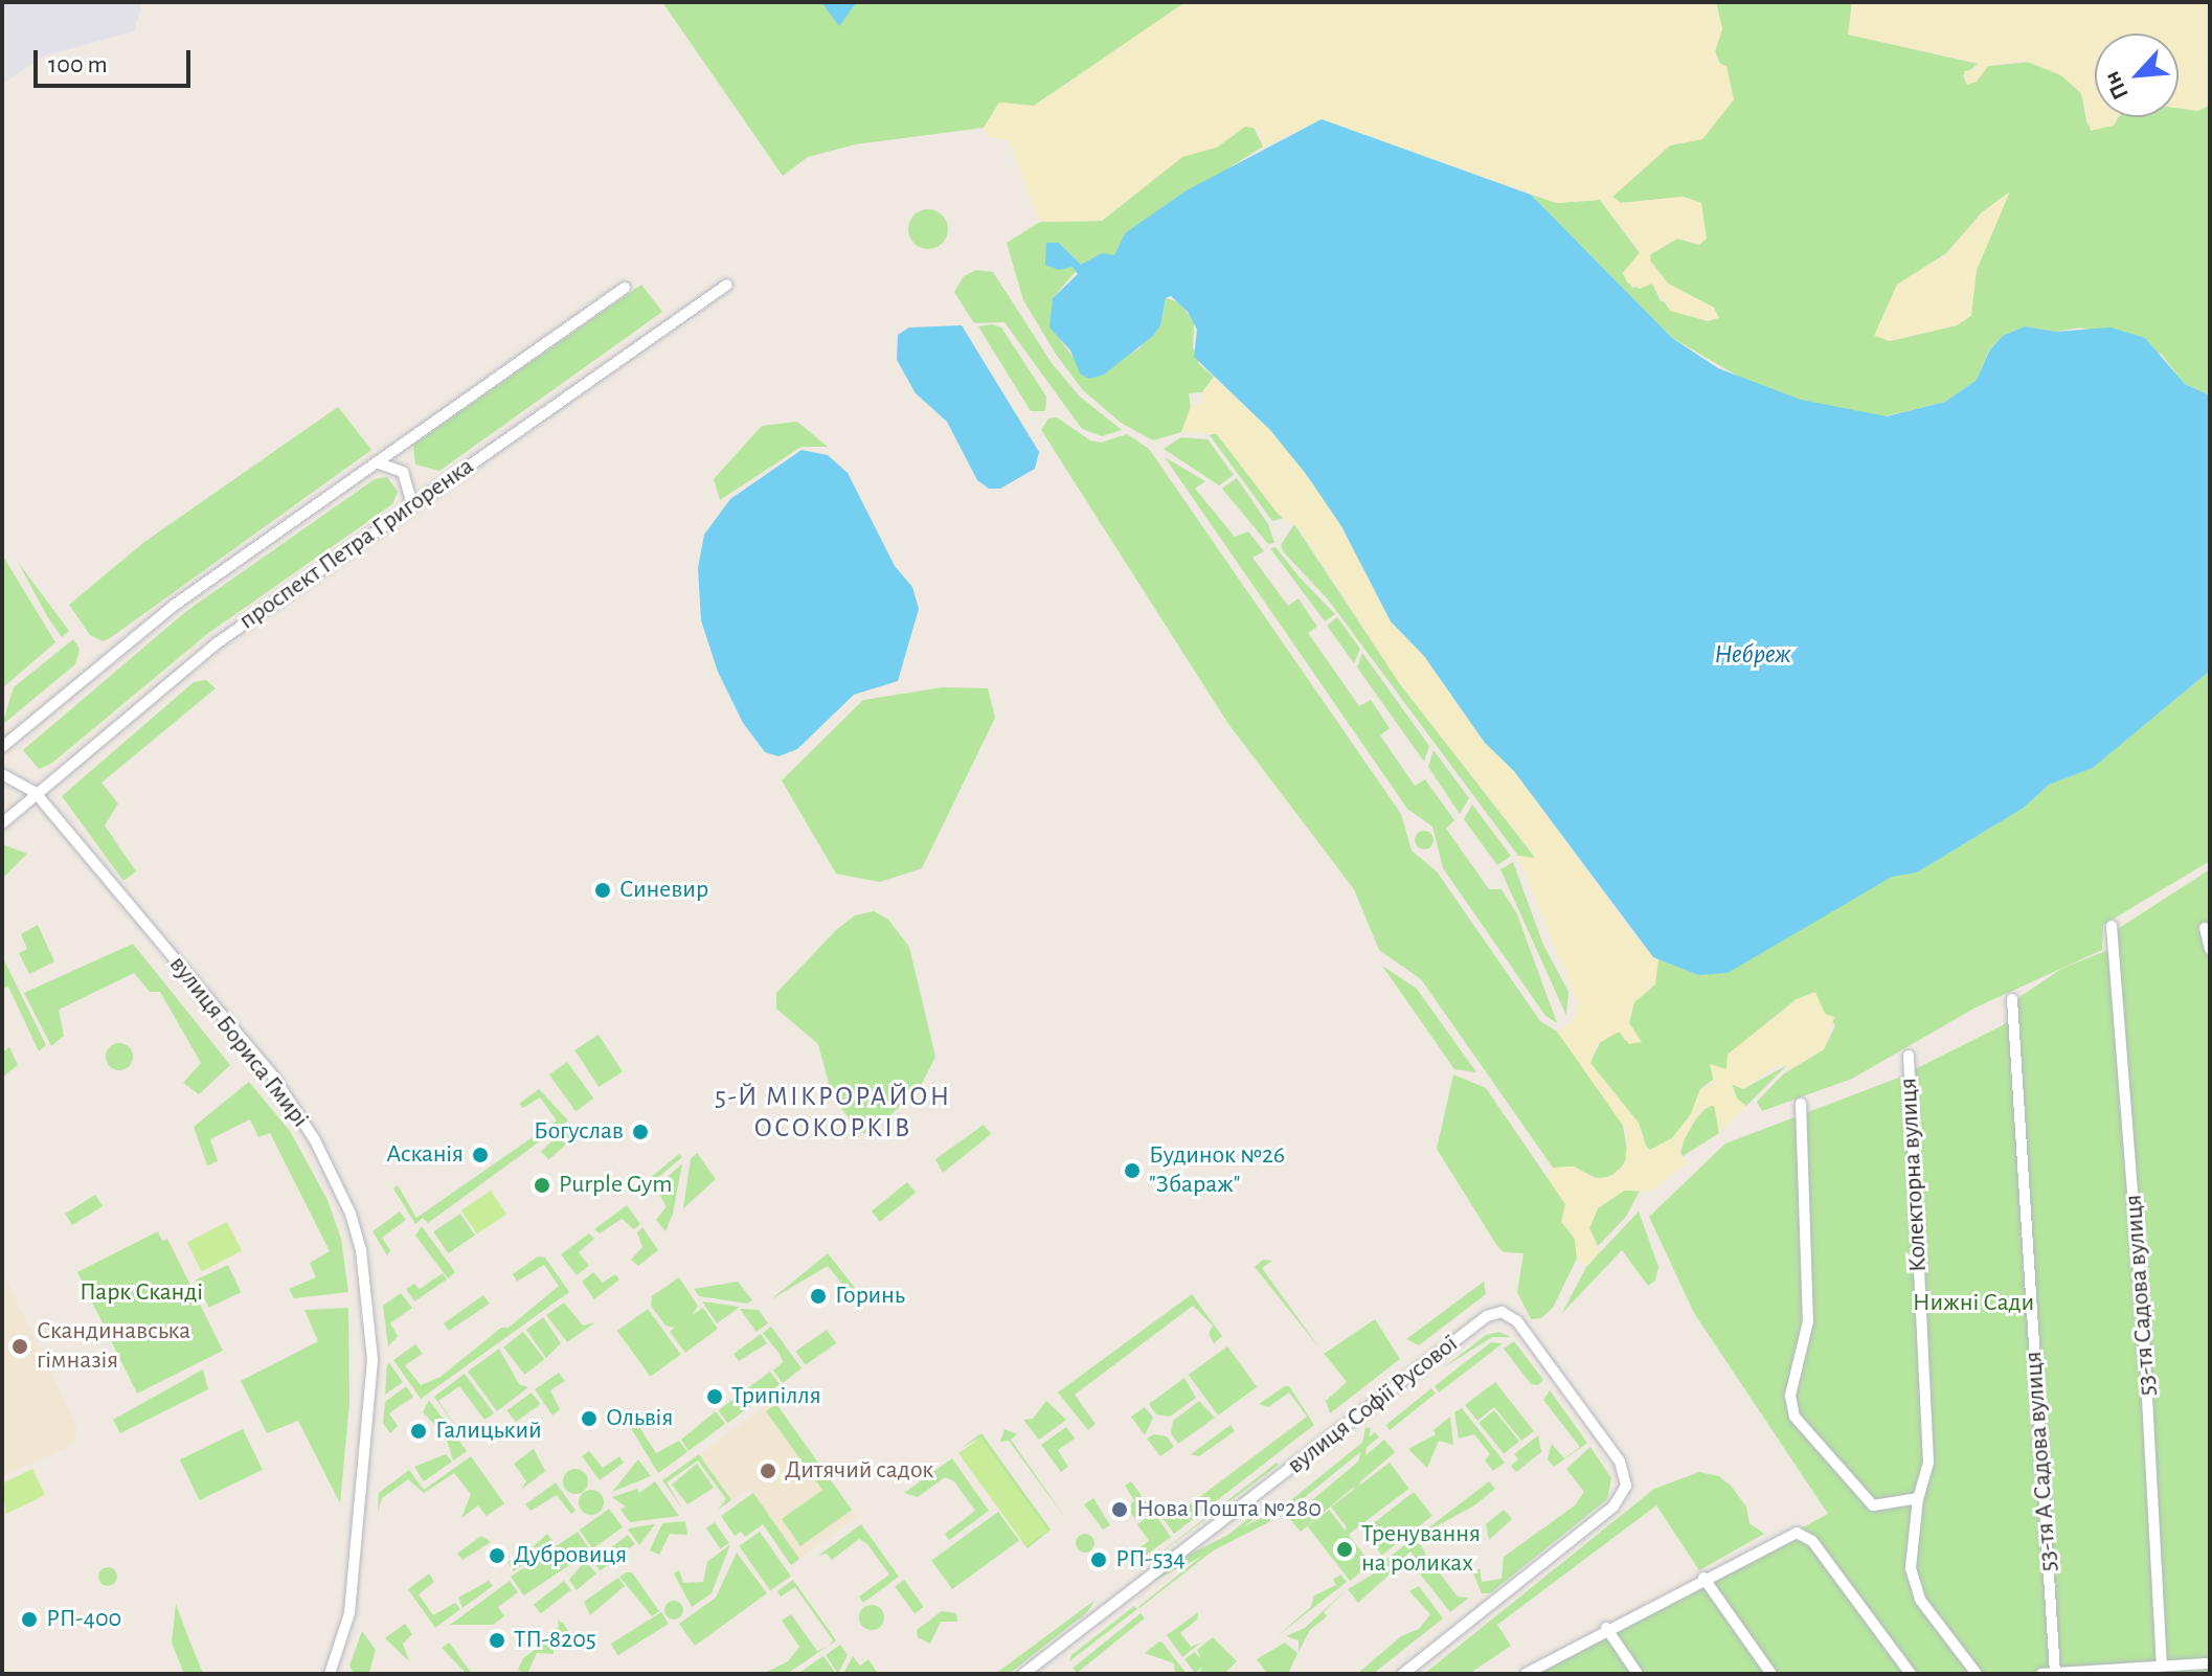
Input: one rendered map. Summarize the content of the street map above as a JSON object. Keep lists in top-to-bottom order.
{
  "streets": {
    "street": [
      "проспект Петра Григоренка",
      "вулиця Бориса Гмирі",
      "Колекторна вулиця",
      "53-тя Садова вулиця",
      "вулиця Софії Русової",
      "53-тя А Садова вулиця"
    ]
  },
  "crossings": [
    ["проспект Петра Григоренка", "вулиця Бориса Гмирі"]
  ],
  "districts": ["5-Й МІКРОРАЙОН ОСОКОРКІВ"],
  "water": ["Небреж"],
  "parks": ["Парк Сканді", "Нижні Сади"],
  "places": [
    "Синевир",
    "Богуслав",
    "Асканія",
    "Будинок №26 \"Збараж\"",
    "Purple Gym",
    "Горинь",
    "Скандинавська гімназія",
    "Трипілля",
    "Ольвія",
    "Галицький",
    "Дитячий садок",
    "Нова Пошта №280",
    "Тренування на роликах",
    "Дубровиця",
    "РП-534",
    "РП-400",
    "ТП-8205"
  ],
  "scale_bar": "100 m",
  "north": "bottom left"
}
